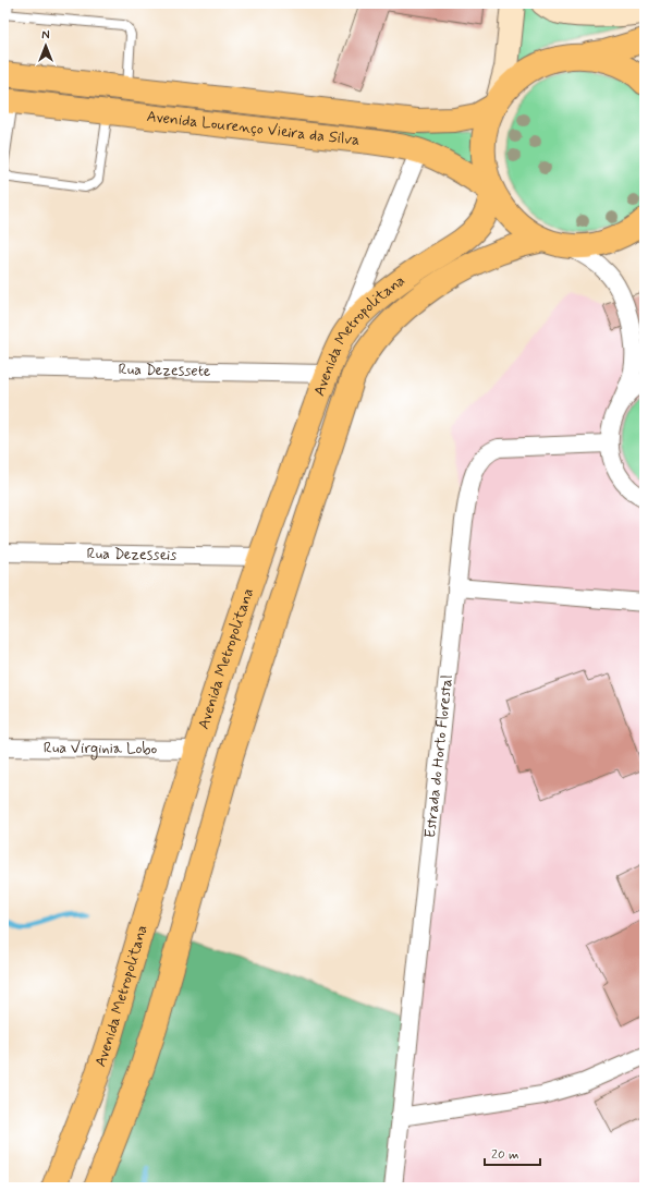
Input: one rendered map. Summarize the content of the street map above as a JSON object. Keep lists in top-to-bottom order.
{
  "streets": {
    "main road": ["Avenida Lourenço Vieira da Silva", "Avenida Metropolitana"],
    "street": [
      "Rua Dezessete",
      "Rua Dezesseis",
      "Rua Virginia Lobo",
      "Estrada do Horto Florestal"
    ]
  },
  "crossings": [
    ["Avenida Lourenço Vieira da Silva", "Avenida Metropolitana"],
    ["Avenida Metropolitana", "Rua Dezessete"],
    ["Avenida Metropolitana", "Rua Dezesseis"],
    ["Avenida Metropolitana", "Rua Virginia Lobo"]
  ],
  "scale_bar": "20 m",
  "north": "top"
}
